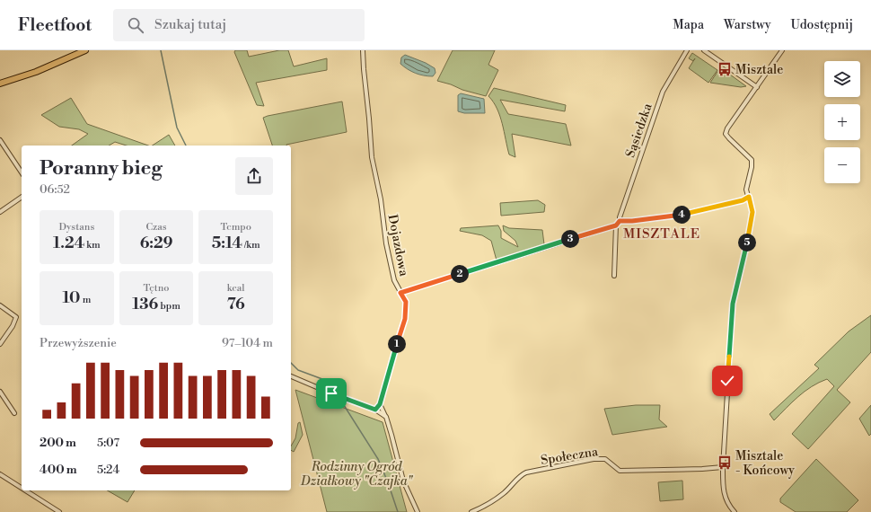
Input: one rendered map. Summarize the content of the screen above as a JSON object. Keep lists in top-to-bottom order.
{
  "streets": {
    "street": ["Sąsiedzka", "Dojazdowa", "Społeczna"]
  },
  "districts": ["MISZTALE"],
  "parks": ["Rodzinny Ogród Działkowy \"Czajka\""],
  "places": {
    "bus stop": ["Misztale", "Misztale - Końcowy"]
  },
  "page": {
    "header": "Fleetfoot",
    "search": "Szukaj tutaj",
    "nav": ["Mapa", "Warstwy", "Udostępnij"],
    "map_buttons": ["+", "−"],
    "heading": ["Poranny bieg", "06:52"],
    "pins": [
      "4",
      "3",
      "5",
      "2",
      "1"
    ],
    "stats": [
      ["Dystans", "1.24 km"],
      ["Czas", "6:29"],
      ["Tempo", "5:14 /km"],
      ["10 m"],
      ["Tętno", "136 bpm"],
      ["kcal", "76"]
    ],
    "chart": ["Przewyższenie", "97–104 m"],
    "list": [
      {
        "name": "200 m",
        "note": "5:07"
      },
      {
        "name": "400 m",
        "note": "5:24"
      }
    ]
  }
}
